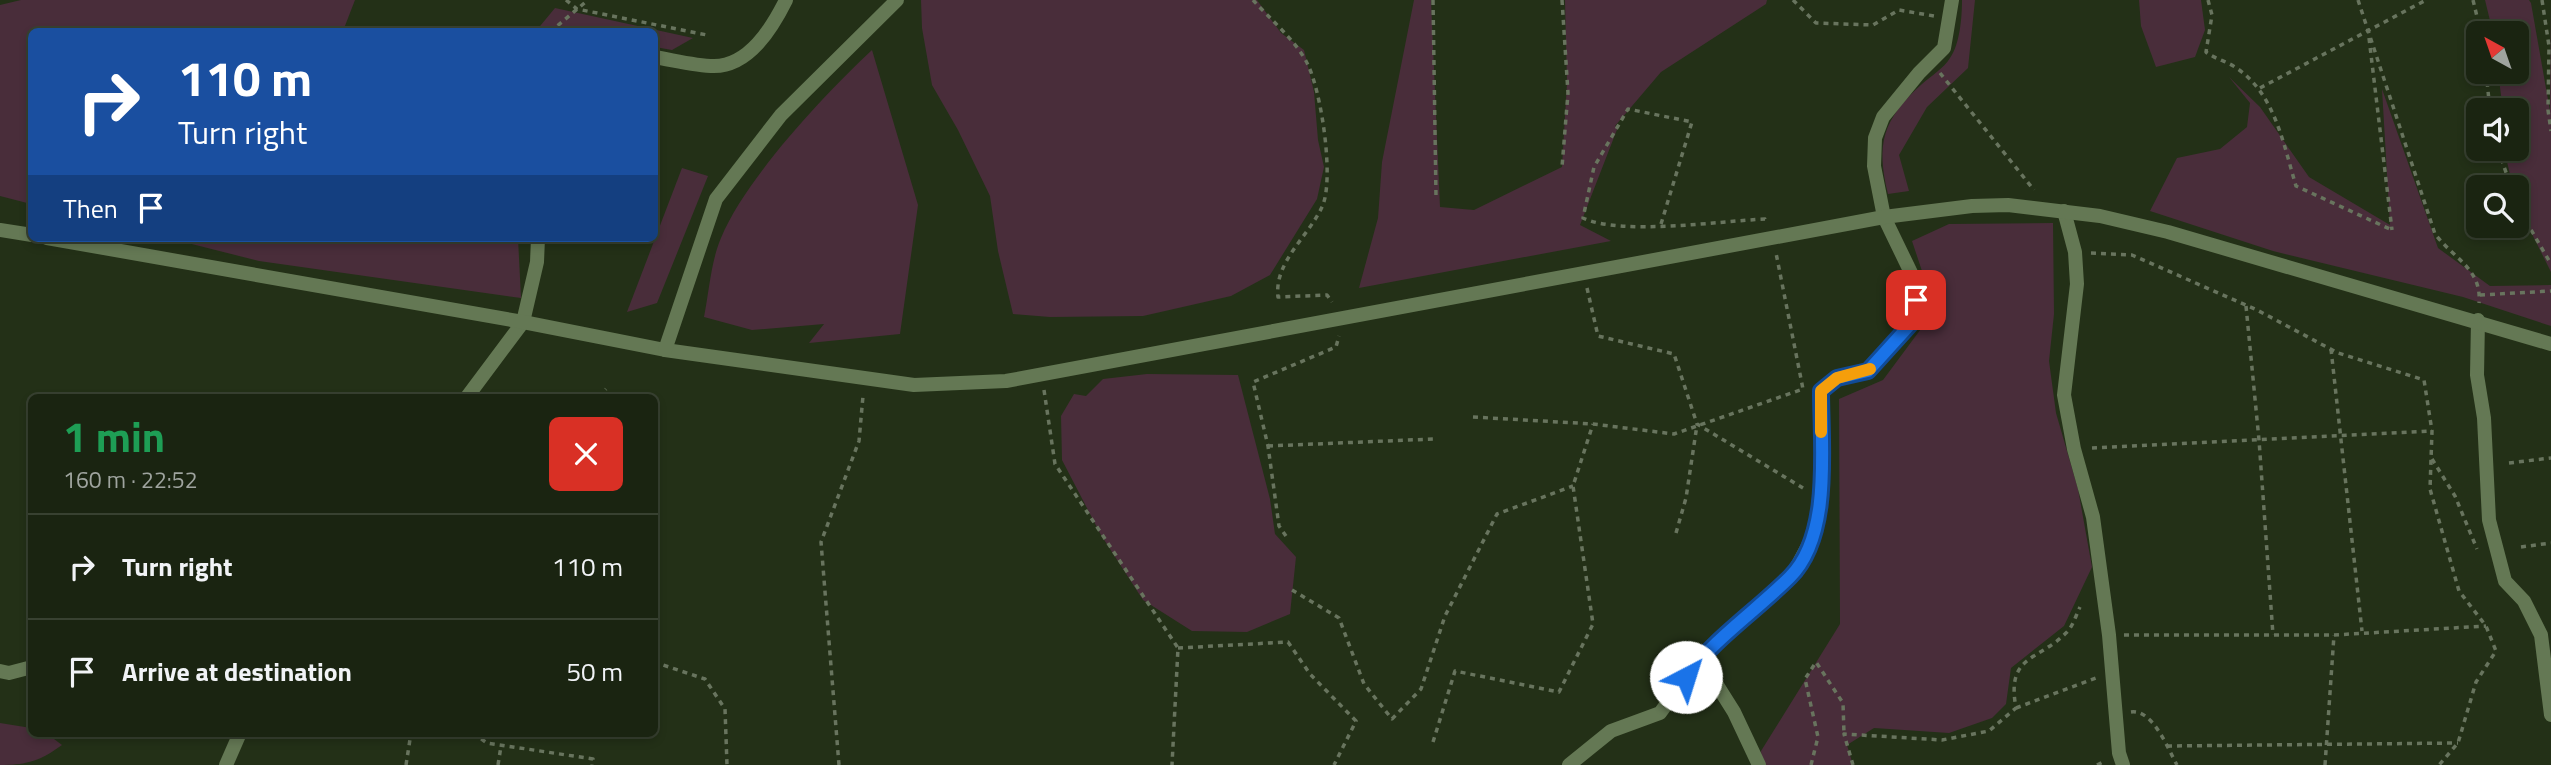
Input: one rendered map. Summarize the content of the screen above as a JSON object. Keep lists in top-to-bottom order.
{
  "north": "top left",
  "page": {
    "turn": ["110 m", "Turn right"],
    "then": "Then",
    "heading": ["1 min", "160 m · 22:52"],
    "list": [
      {
        "name": "Turn right",
        "value": "110 m"
      },
      {
        "name": "Arrive at destination",
        "value": "50 m"
      }
    ]
  }
}
